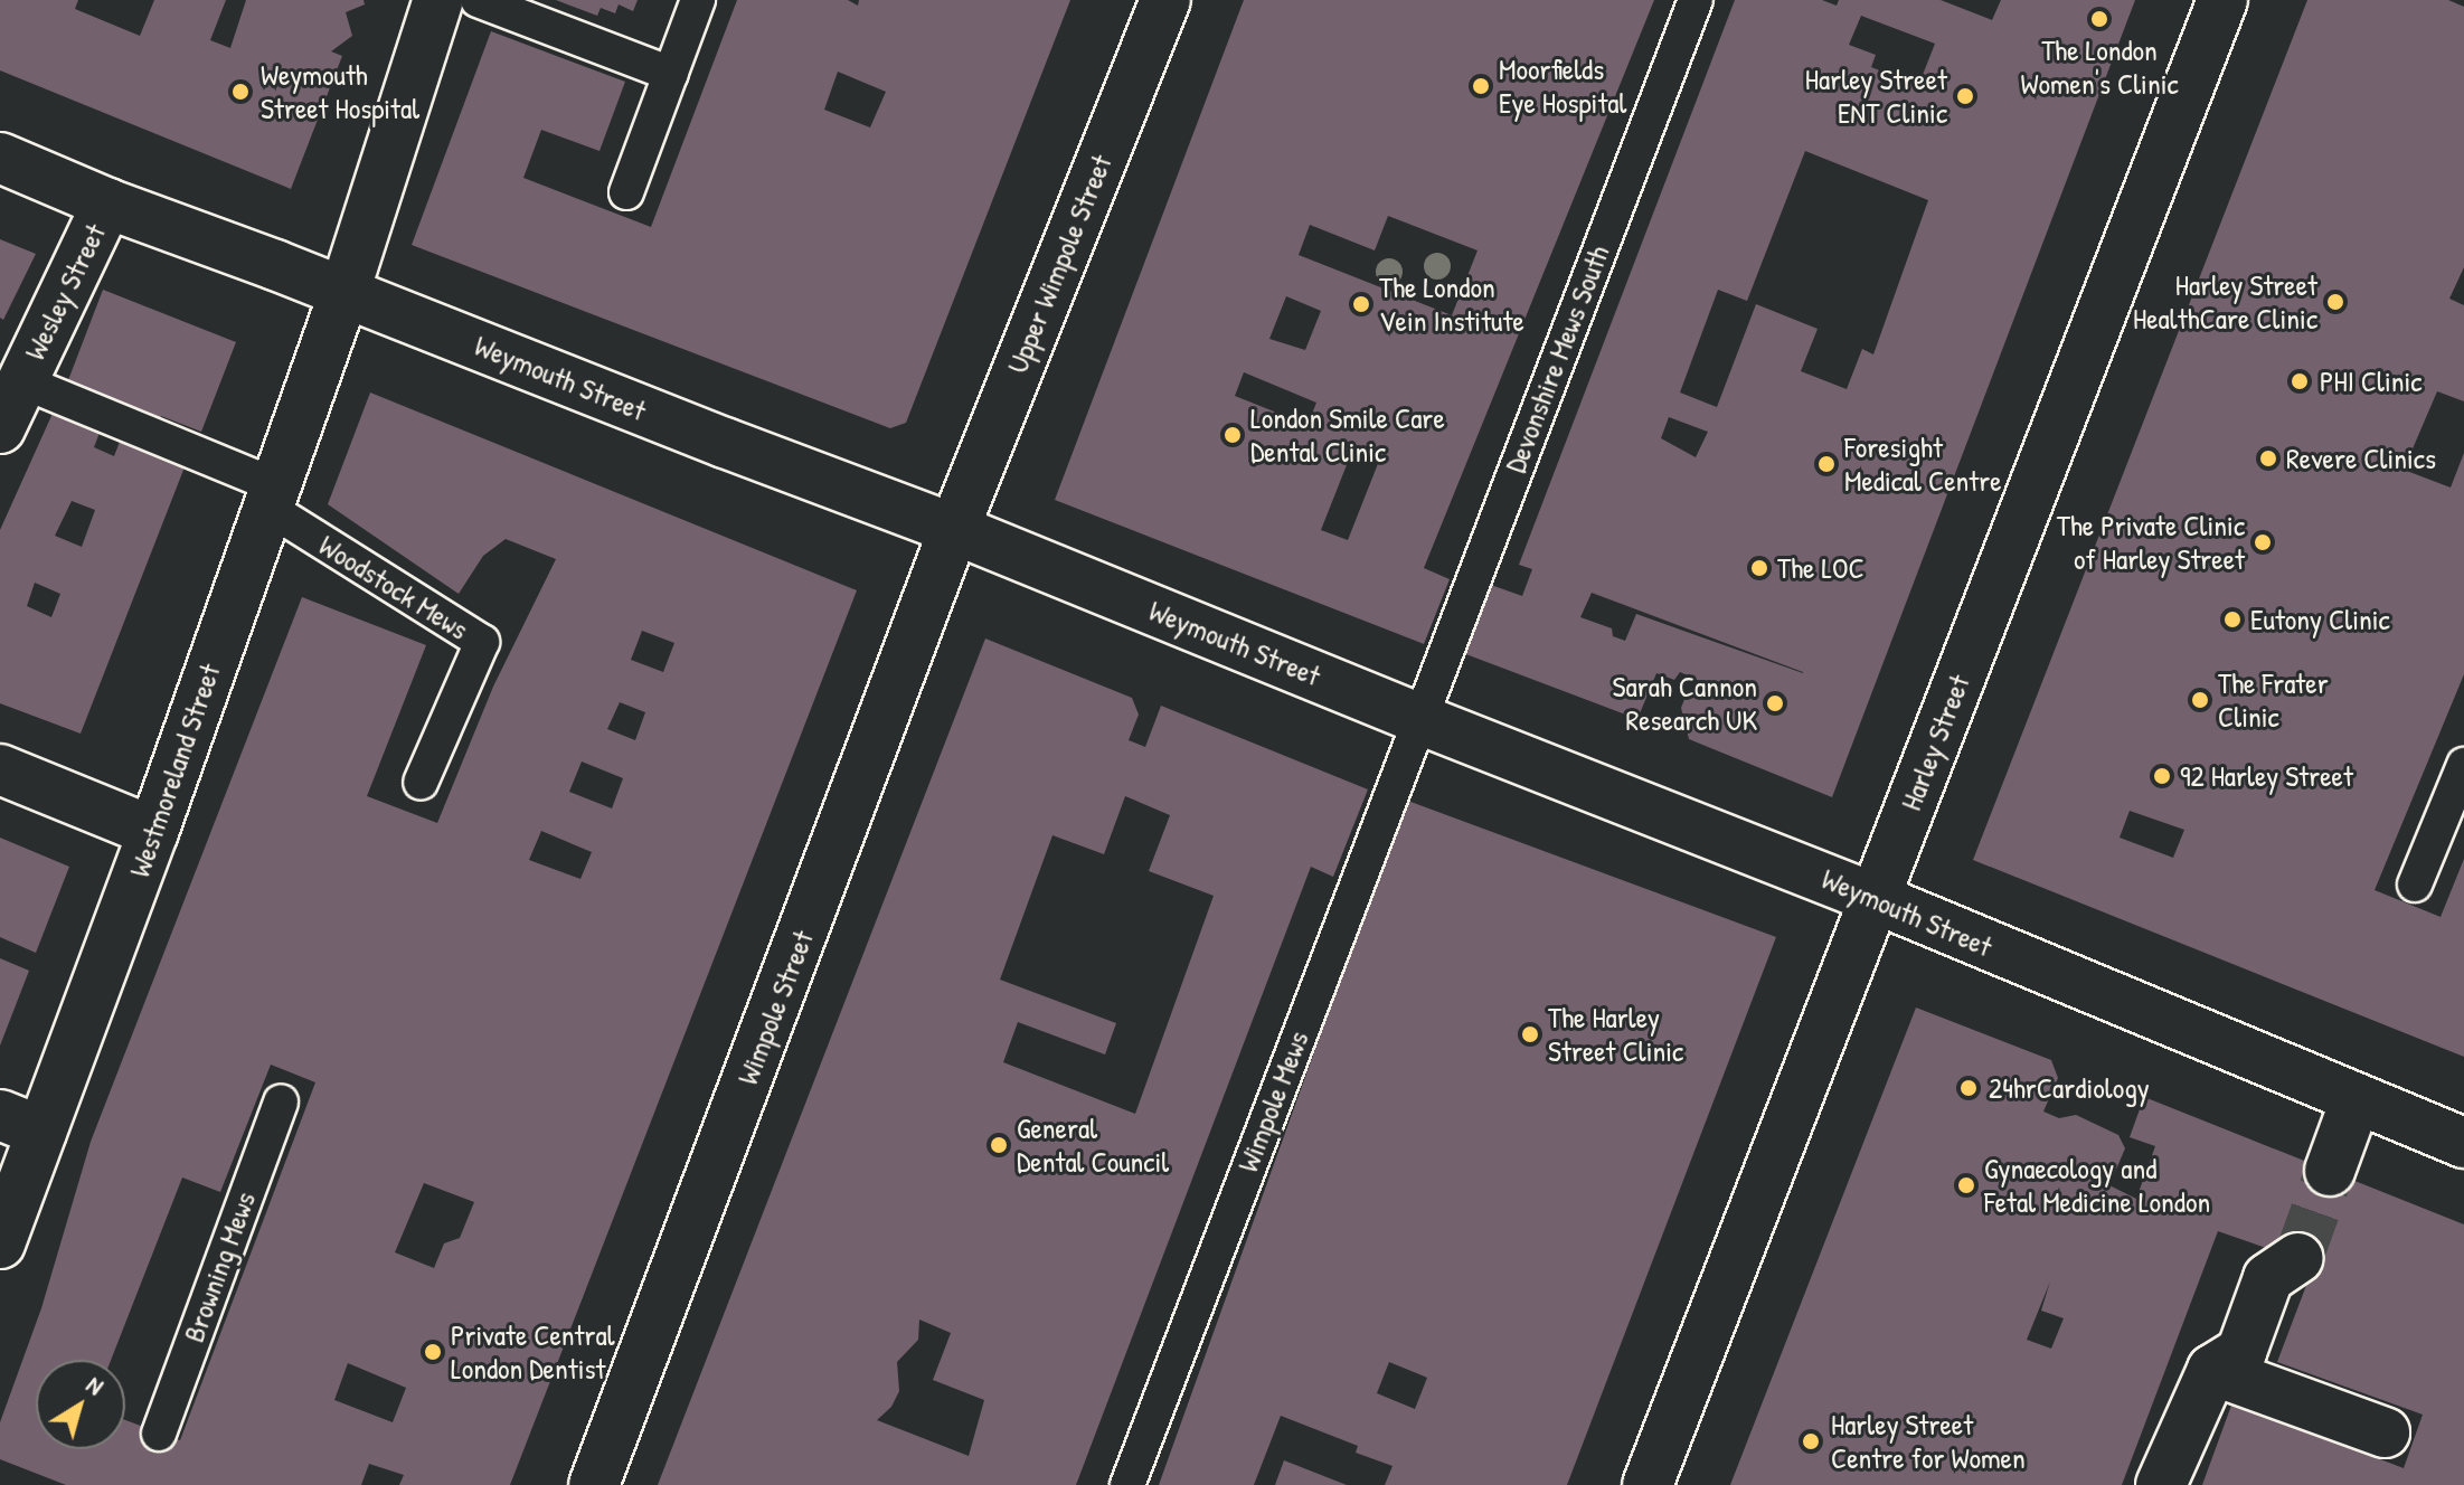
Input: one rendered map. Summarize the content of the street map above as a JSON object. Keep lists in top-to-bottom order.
{
  "streets": {
    "street": [
      "Upper Wimpole Street",
      "Wesley Street",
      "Weymouth Street",
      "Harley Street",
      "Westmoreland Street",
      "Wimpole Street"
    ],
    "lane": [
      "Devonshire Mews South",
      "Woodstock Mews",
      "Wimpole Mews",
      "Browning Mews"
    ]
  },
  "crossings": [
    ["Upper Wimpole Street", "Weymouth Street"],
    ["Upper Wimpole Street", "Wimpole Street"],
    ["Wesley Street", "Weymouth Street"],
    ["Devonshire Mews South", "Weymouth Street"],
    ["Devonshire Mews South", "Wimpole Mews"],
    ["Weymouth Street", "Harley Street"],
    ["Weymouth Street", "Westmoreland Street"],
    ["Weymouth Street", "Wimpole Street"],
    ["Weymouth Street", "Wimpole Mews"],
    ["Woodstock Mews", "Westmoreland Street"]
  ],
  "places": [
    "The London Women's Clinic",
    "Moorfields Eye Hospital",
    "Weymouth Street Hospital",
    "Harley Street ENT Clinic",
    "Harley Street HealthCare Clinic",
    "The London Vein Institute",
    "PHI Clinic",
    "London Smile Care Dental Clinic",
    "Revere Clinics",
    "Foresight Medical Centre",
    "The Private Clinic of Harley Street",
    "The LOC",
    "Eutony Clinic",
    "The Frater Clinic",
    "Sarah Cannon Research UK",
    "92 Harley Street",
    "The Harley Street Clinic",
    "24hrCardiology",
    "General Dental Council",
    "Gynaecology and Fetal Medicine London",
    "Private Central London Dentist",
    "Harley Street Centre for Women"
  ],
  "north": "top right"
}
